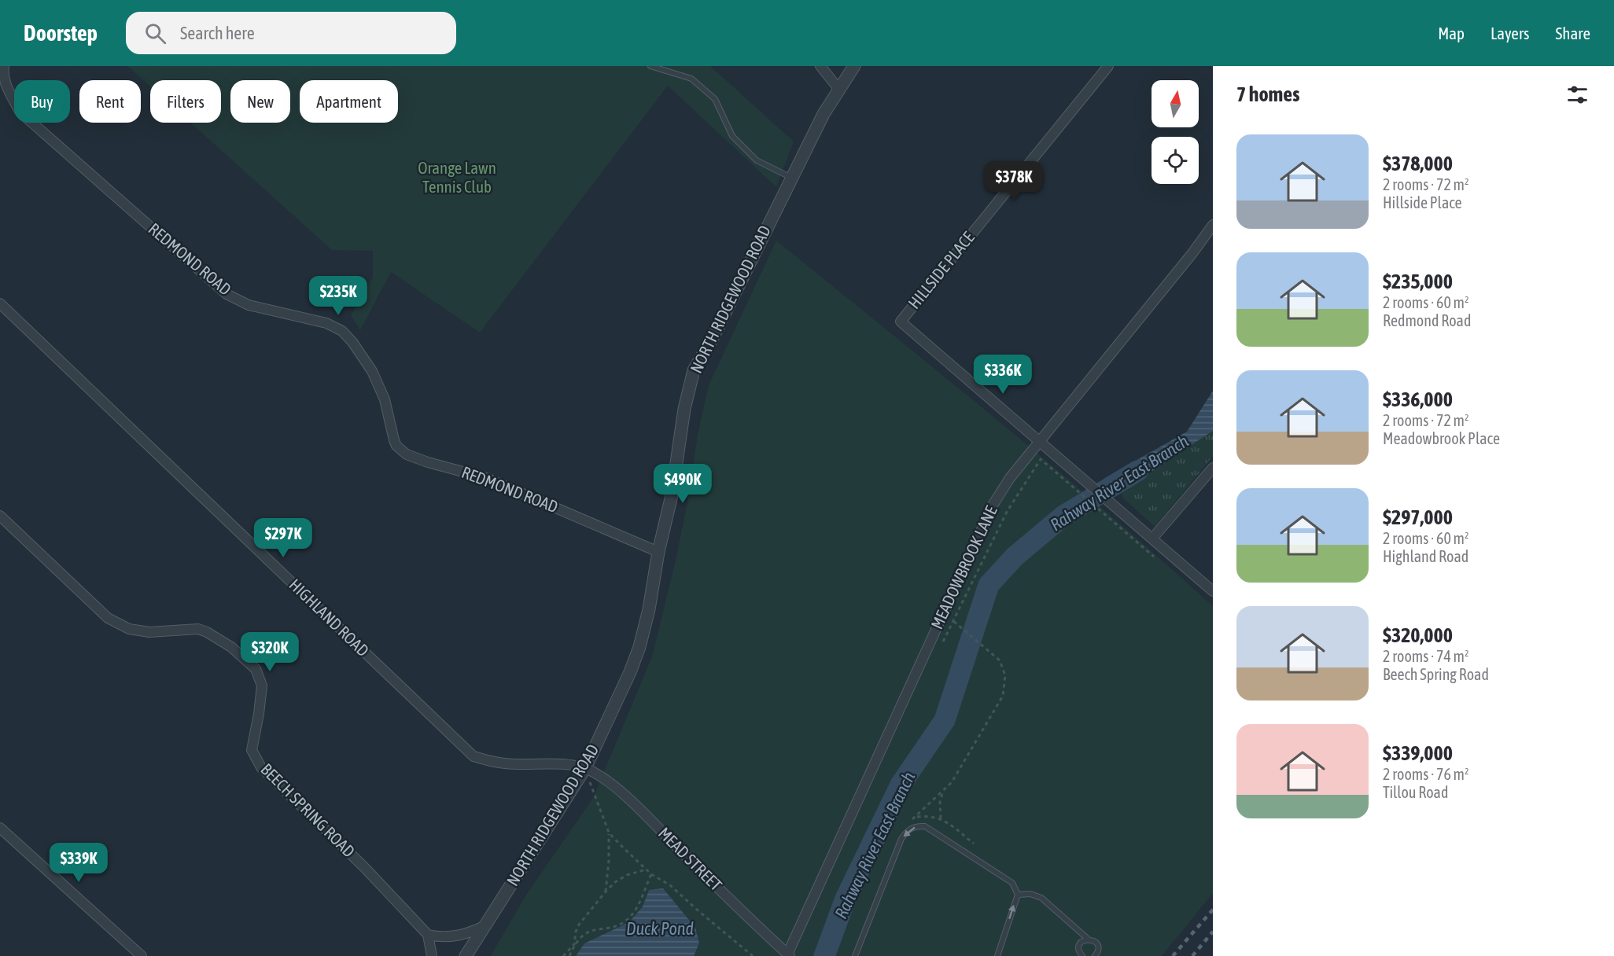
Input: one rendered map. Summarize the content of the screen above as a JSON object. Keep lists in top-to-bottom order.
{
  "streets": {
    "street": [
      "REDMOND ROAD",
      "HILLSIDE PLACE",
      "NORTH RIDGEWOOD ROAD",
      "MEADOWBROOK LANE",
      "HIGHLAND ROAD",
      "BEECH SPRING ROAD",
      "MEAD STREET"
    ]
  },
  "crossings": [
    ["REDMOND ROAD", "NORTH RIDGEWOOD ROAD"],
    ["HILLSIDE PLACE", "MEADOWBROOK LANE"],
    ["NORTH RIDGEWOOD ROAD", "HIGHLAND ROAD"],
    ["NORTH RIDGEWOOD ROAD", "MEAD STREET"],
    ["MEADOWBROOK LANE", "MEAD STREET"],
    ["HIGHLAND ROAD", "MEAD STREET"]
  ],
  "water": ["Rahway River East Branch", "Duck Pond"],
  "parks": ["Orange Lawn Tennis Club"],
  "north": "top",
  "page": {
    "header": "Doorstep",
    "search": "Search here",
    "nav": ["Map", "Layers", "Share"],
    "heading": "7 homes",
    "chip": [
      "Buy",
      "Rent",
      "Filters",
      "New",
      "Apartment"
    ],
    "list": [
      {
        "name": "$378,000",
        "note": "2 rooms · 72 m² · Hillside Place"
      },
      {
        "name": "$235,000",
        "note": "2 rooms · 60 m² · Redmond Road"
      },
      {
        "name": "$336,000",
        "note": "2 rooms · 72 m² · Meadowbrook Place"
      },
      {
        "name": "$297,000",
        "note": "2 rooms · 60 m² · Highland Road"
      },
      {
        "name": "$320,000",
        "note": "2 rooms · 74 m² · Beech Spring Road"
      },
      {
        "name": "$339,000",
        "note": "2 rooms · 76 m² · Tillou Road"
      }
    ],
    "price": [
      "$378K",
      "$235K",
      "$336K",
      "$490K",
      "$297K",
      "$320K",
      "$339K"
    ]
  }
}
